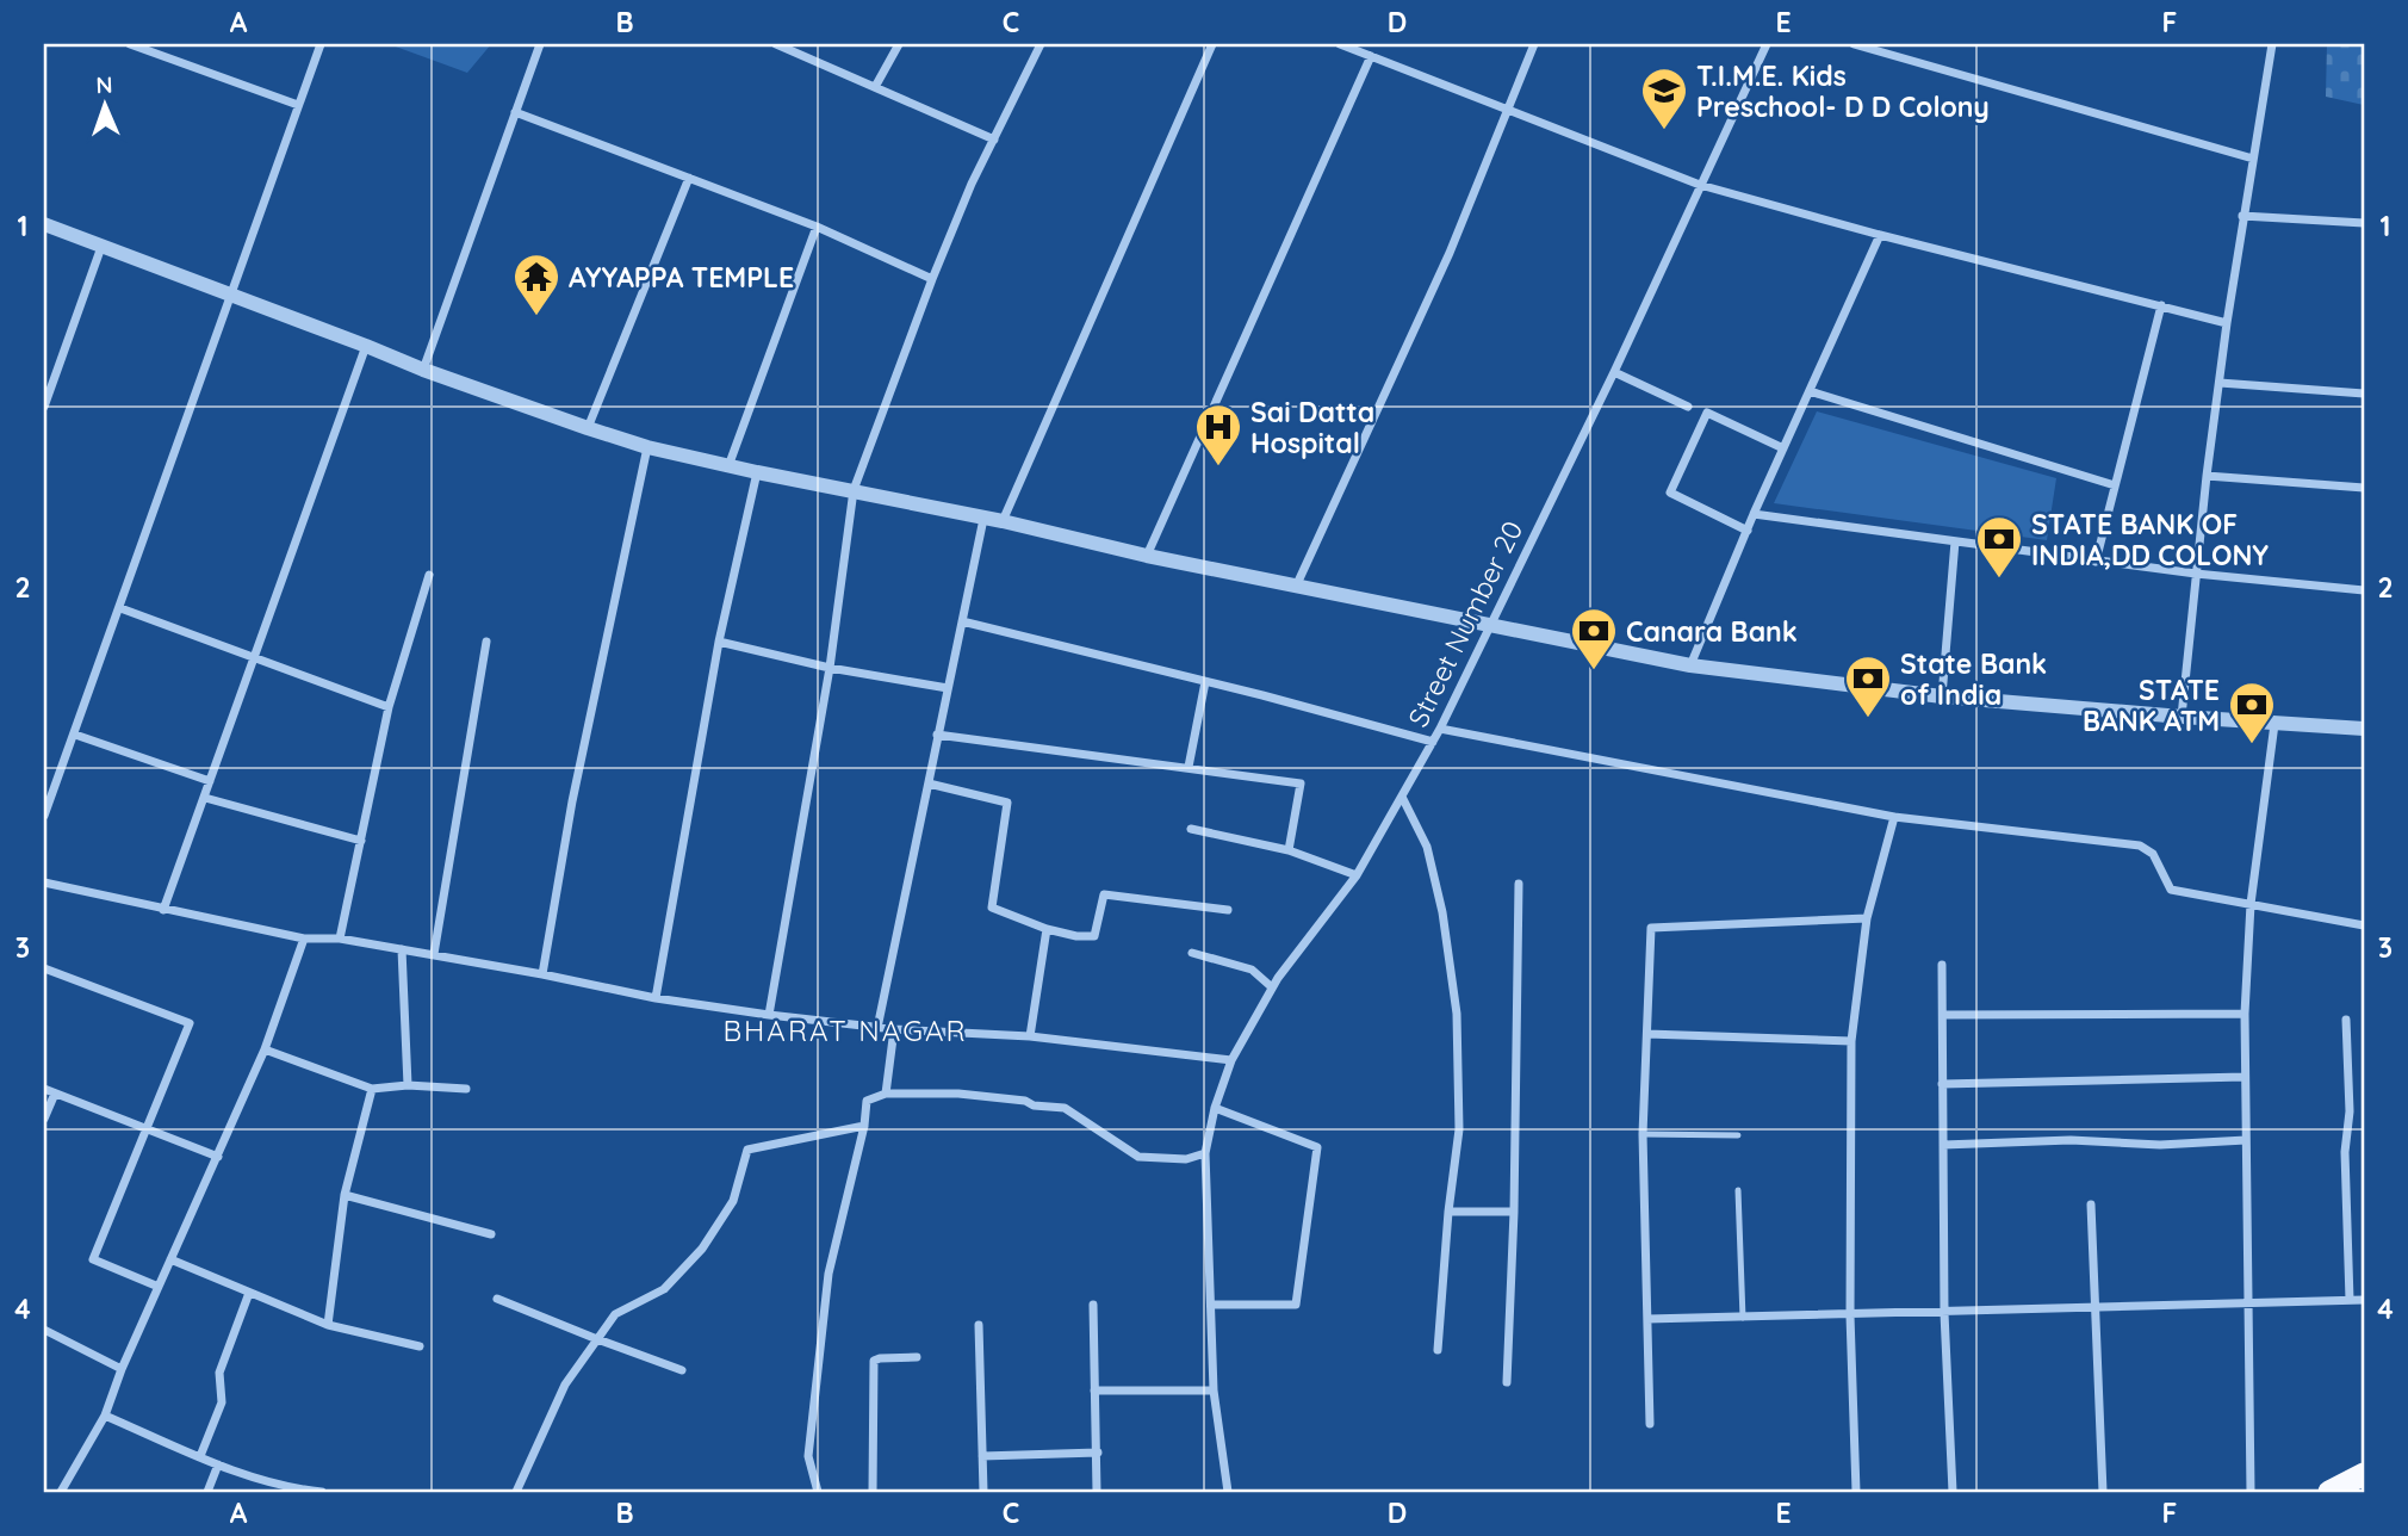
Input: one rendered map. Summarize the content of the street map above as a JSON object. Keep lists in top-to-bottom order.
{
  "streets": {
    "street": ["Street Number 20"]
  },
  "districts": ["BHARAT NAGAR"],
  "places": {
    "school or university": ["T.I.M.E. Kids Preschool- D D Colony"],
    "temple": ["AYYAPPA TEMPLE"],
    "hospital": ["Sai Datta Hospital"],
    "bank": [
      "STATE BANK OF INDIA,DD COLONY",
      "Canara Bank",
      "State Bank of India",
      "STATE BANK ATM"
    ]
  },
  "north": "top",
  "grid": {
    "columns": [
      "A",
      "B",
      "C",
      "D",
      "E",
      "F"
    ],
    "rows": [
      "1",
      "2",
      "3",
      "4"
    ]
  }
}
